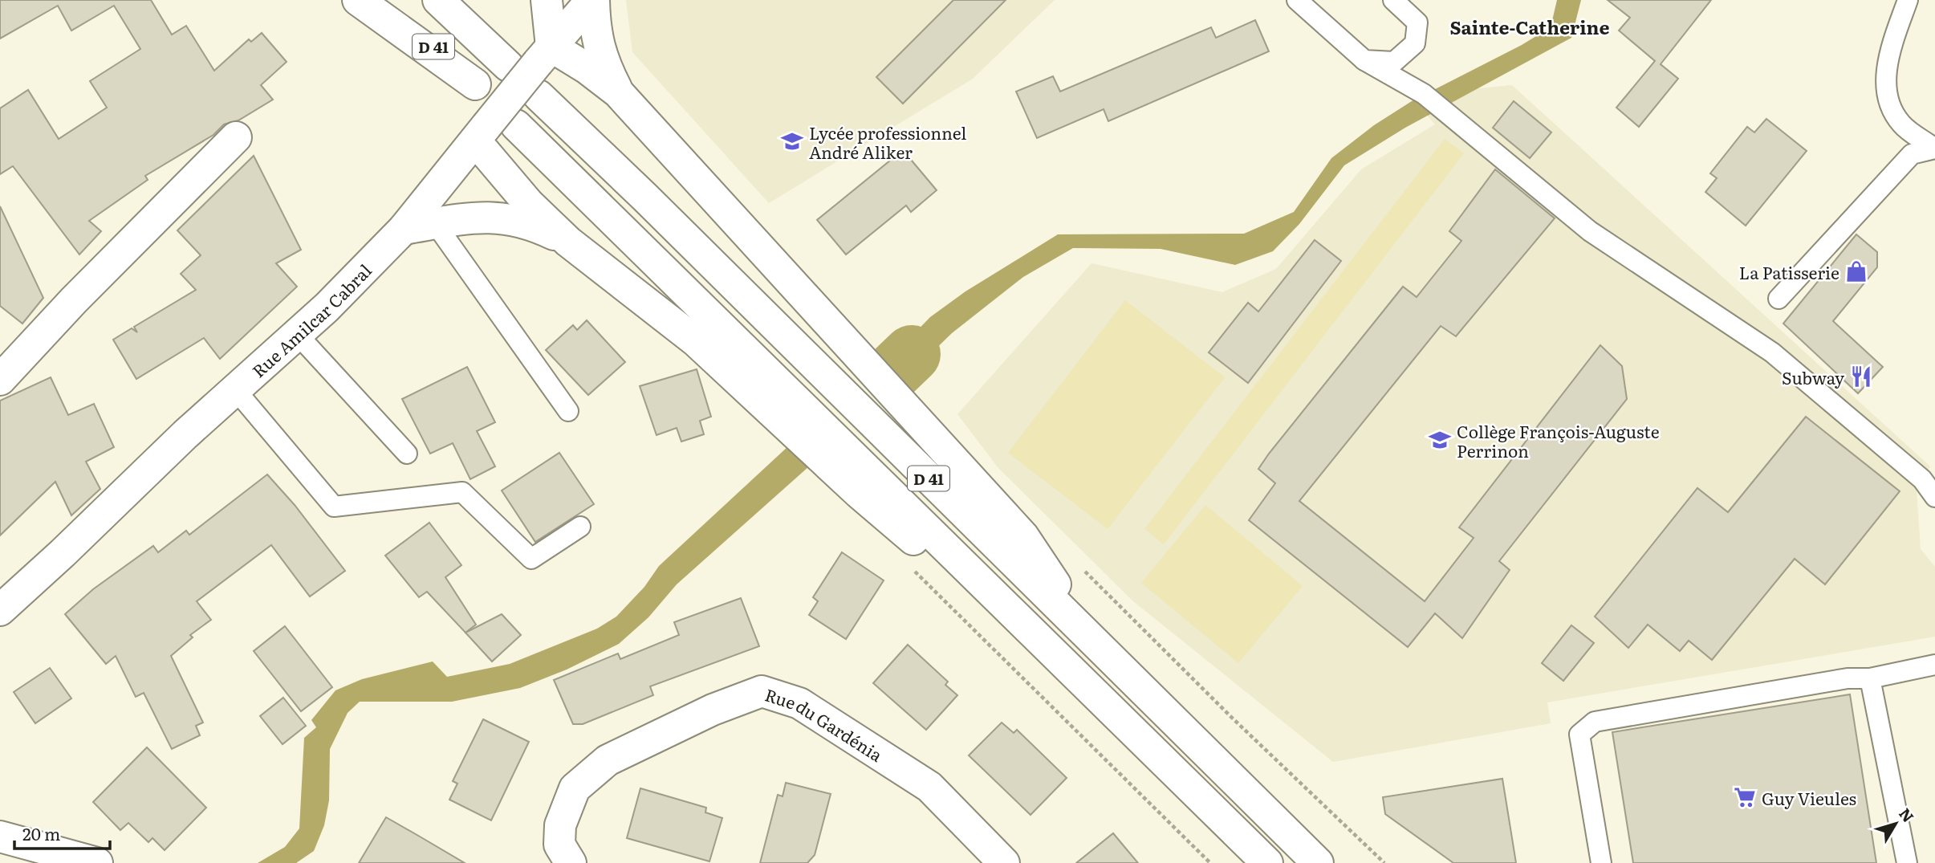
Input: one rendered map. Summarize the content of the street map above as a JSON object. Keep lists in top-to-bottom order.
{
  "streets": {
    "main road": ["D 41", "Rue Amilcar Cabral", "Rue du Gardénia"]
  },
  "crossings": [
    ["D 41", "Rue Amilcar Cabral"]
  ],
  "districts": ["Sainte-Catherine"],
  "places": {
    "school or university": ["Lycée professionnel André Aliker", "Collège François-Auguste Perrinon"],
    "shop": ["La Patisserie"],
    "restaurant": ["Subway"],
    "supermarket": ["Guy Vieules"]
  },
  "scale_bar": "20 m",
  "north": "top right"
}
